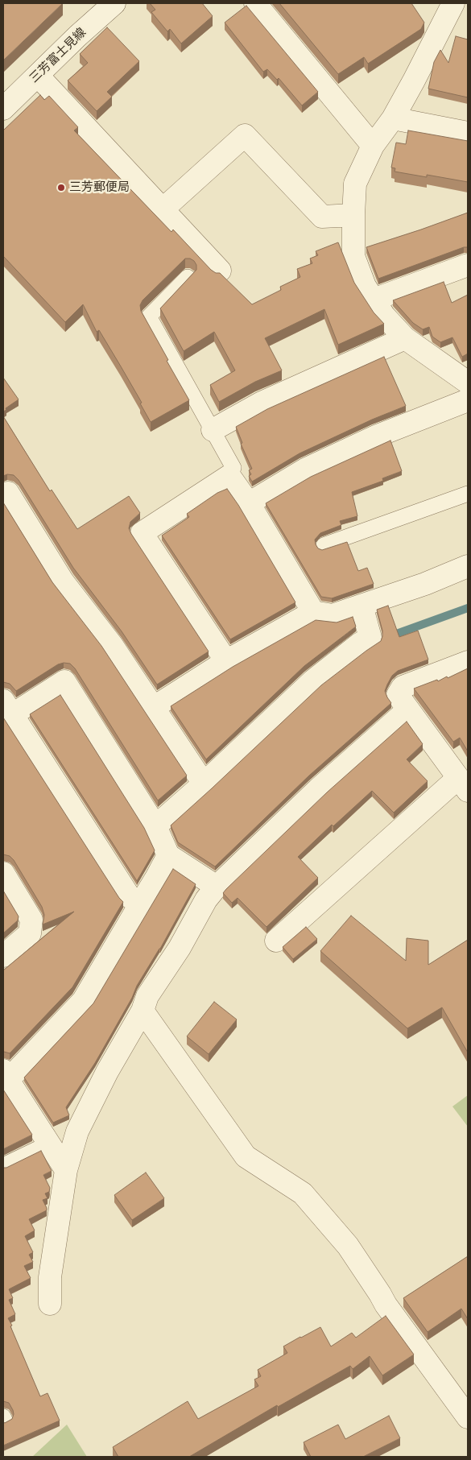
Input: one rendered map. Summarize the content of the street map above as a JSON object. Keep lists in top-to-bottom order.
{
  "streets": {
    "street": ["三芳富士見線"]
  },
  "places": ["三芳郵便局"]
}
